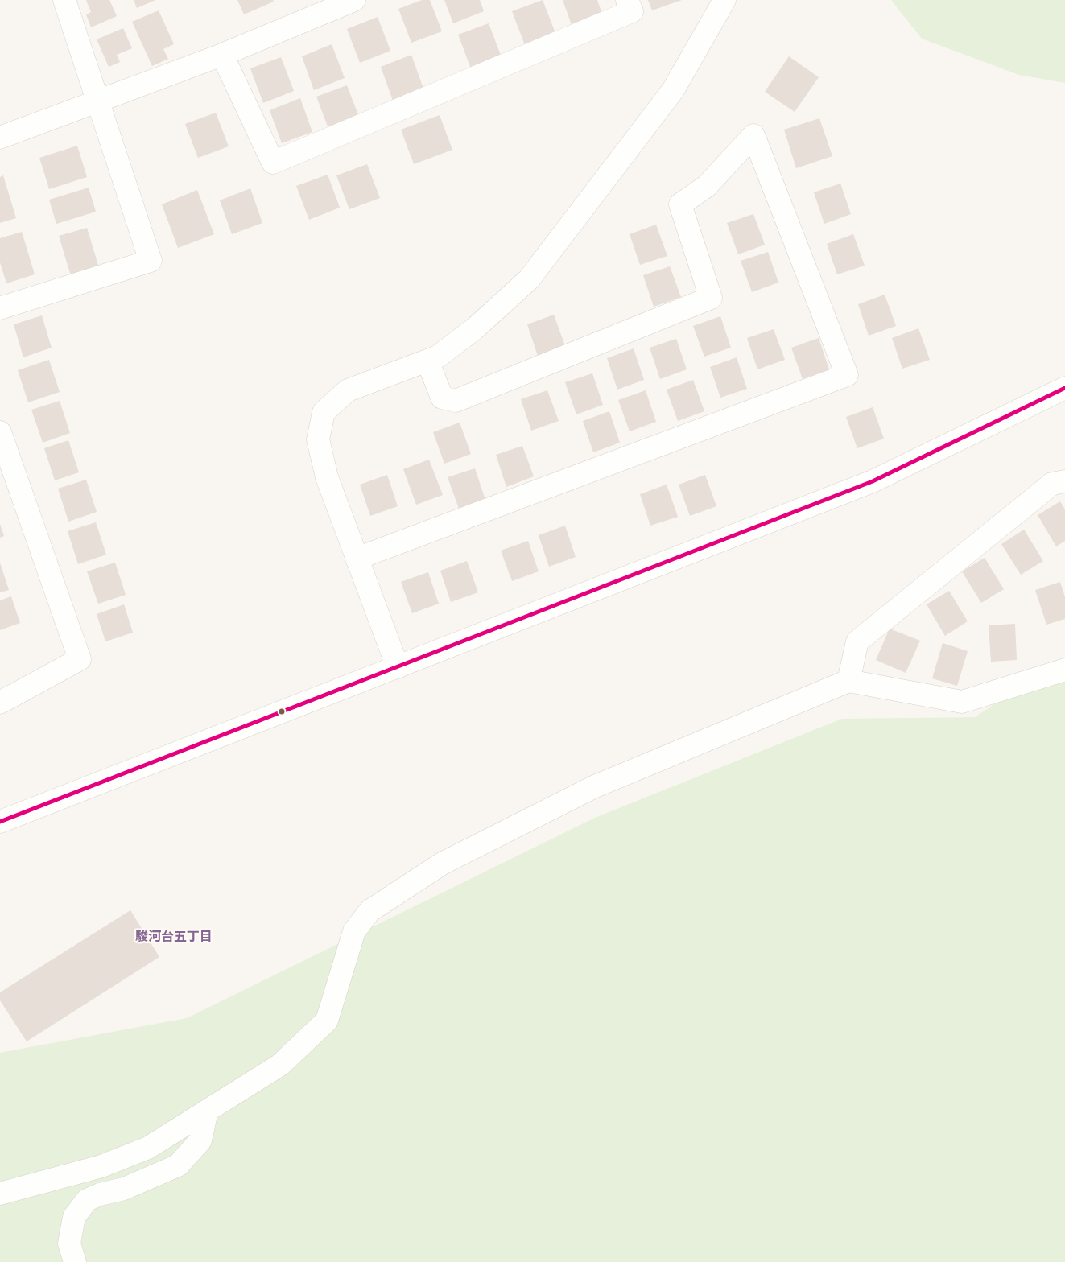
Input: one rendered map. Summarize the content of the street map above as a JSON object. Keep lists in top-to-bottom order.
{
  "districts": ["駿河台五丁目"]
}
